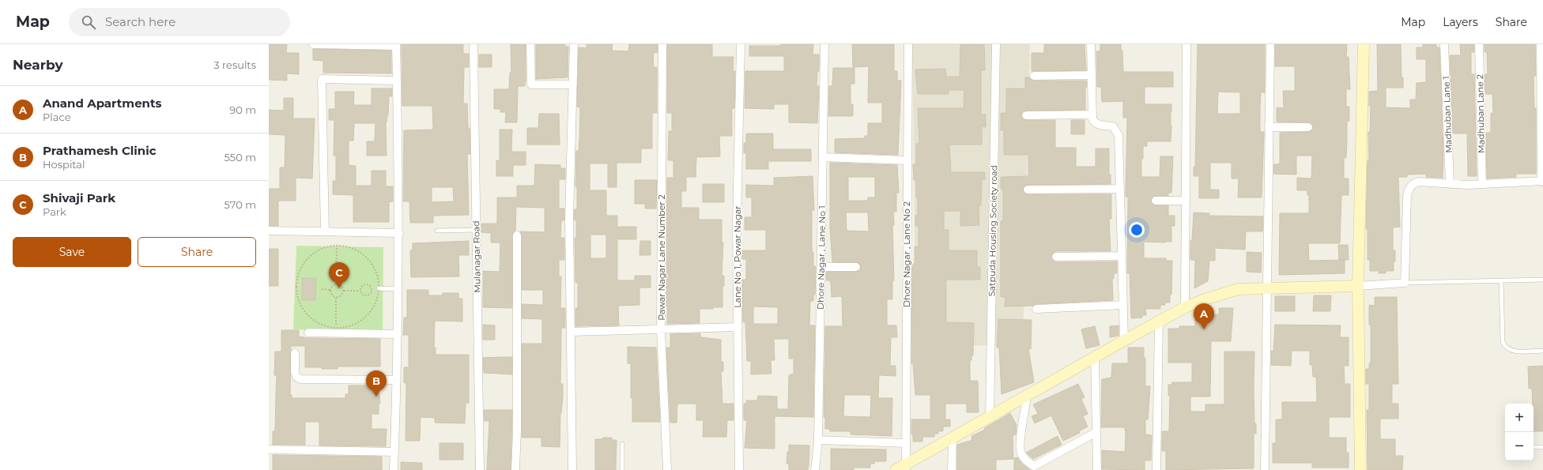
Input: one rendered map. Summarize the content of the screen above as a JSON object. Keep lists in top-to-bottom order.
{
  "streets": {
    "street": [
      "Madhuban Lane 2",
      "Madhuban Lane 1",
      "Satpuda Housing Society road",
      "Dhore Nagar , Lane No 2",
      "Mulanagar Road",
      "Lane No 1, Powar Nagar",
      "Pawar Nagar Lane Number 2",
      "Dhore Nagar , Lane No 1"
    ]
  },
  "page": {
    "header": "Map",
    "search": "Search here",
    "nav": ["Map", "Layers", "Share"],
    "heading": ["Nearby", "3 results"],
    "list": [
      {
        "mark": "A",
        "name": "Anand Apartments",
        "note": "Place",
        "value": "90 m"
      },
      {
        "mark": "B",
        "name": "Prathamesh Clinic",
        "note": "Hospital",
        "value": "550 m"
      },
      {
        "mark": "C",
        "name": "Shivaji Park",
        "note": "Park",
        "value": "570 m"
      }
    ],
    "buttons": ["Save", "Share"],
    "pins": ["C", "A", "B"],
    "map_buttons": ["+", "−"]
  }
}
